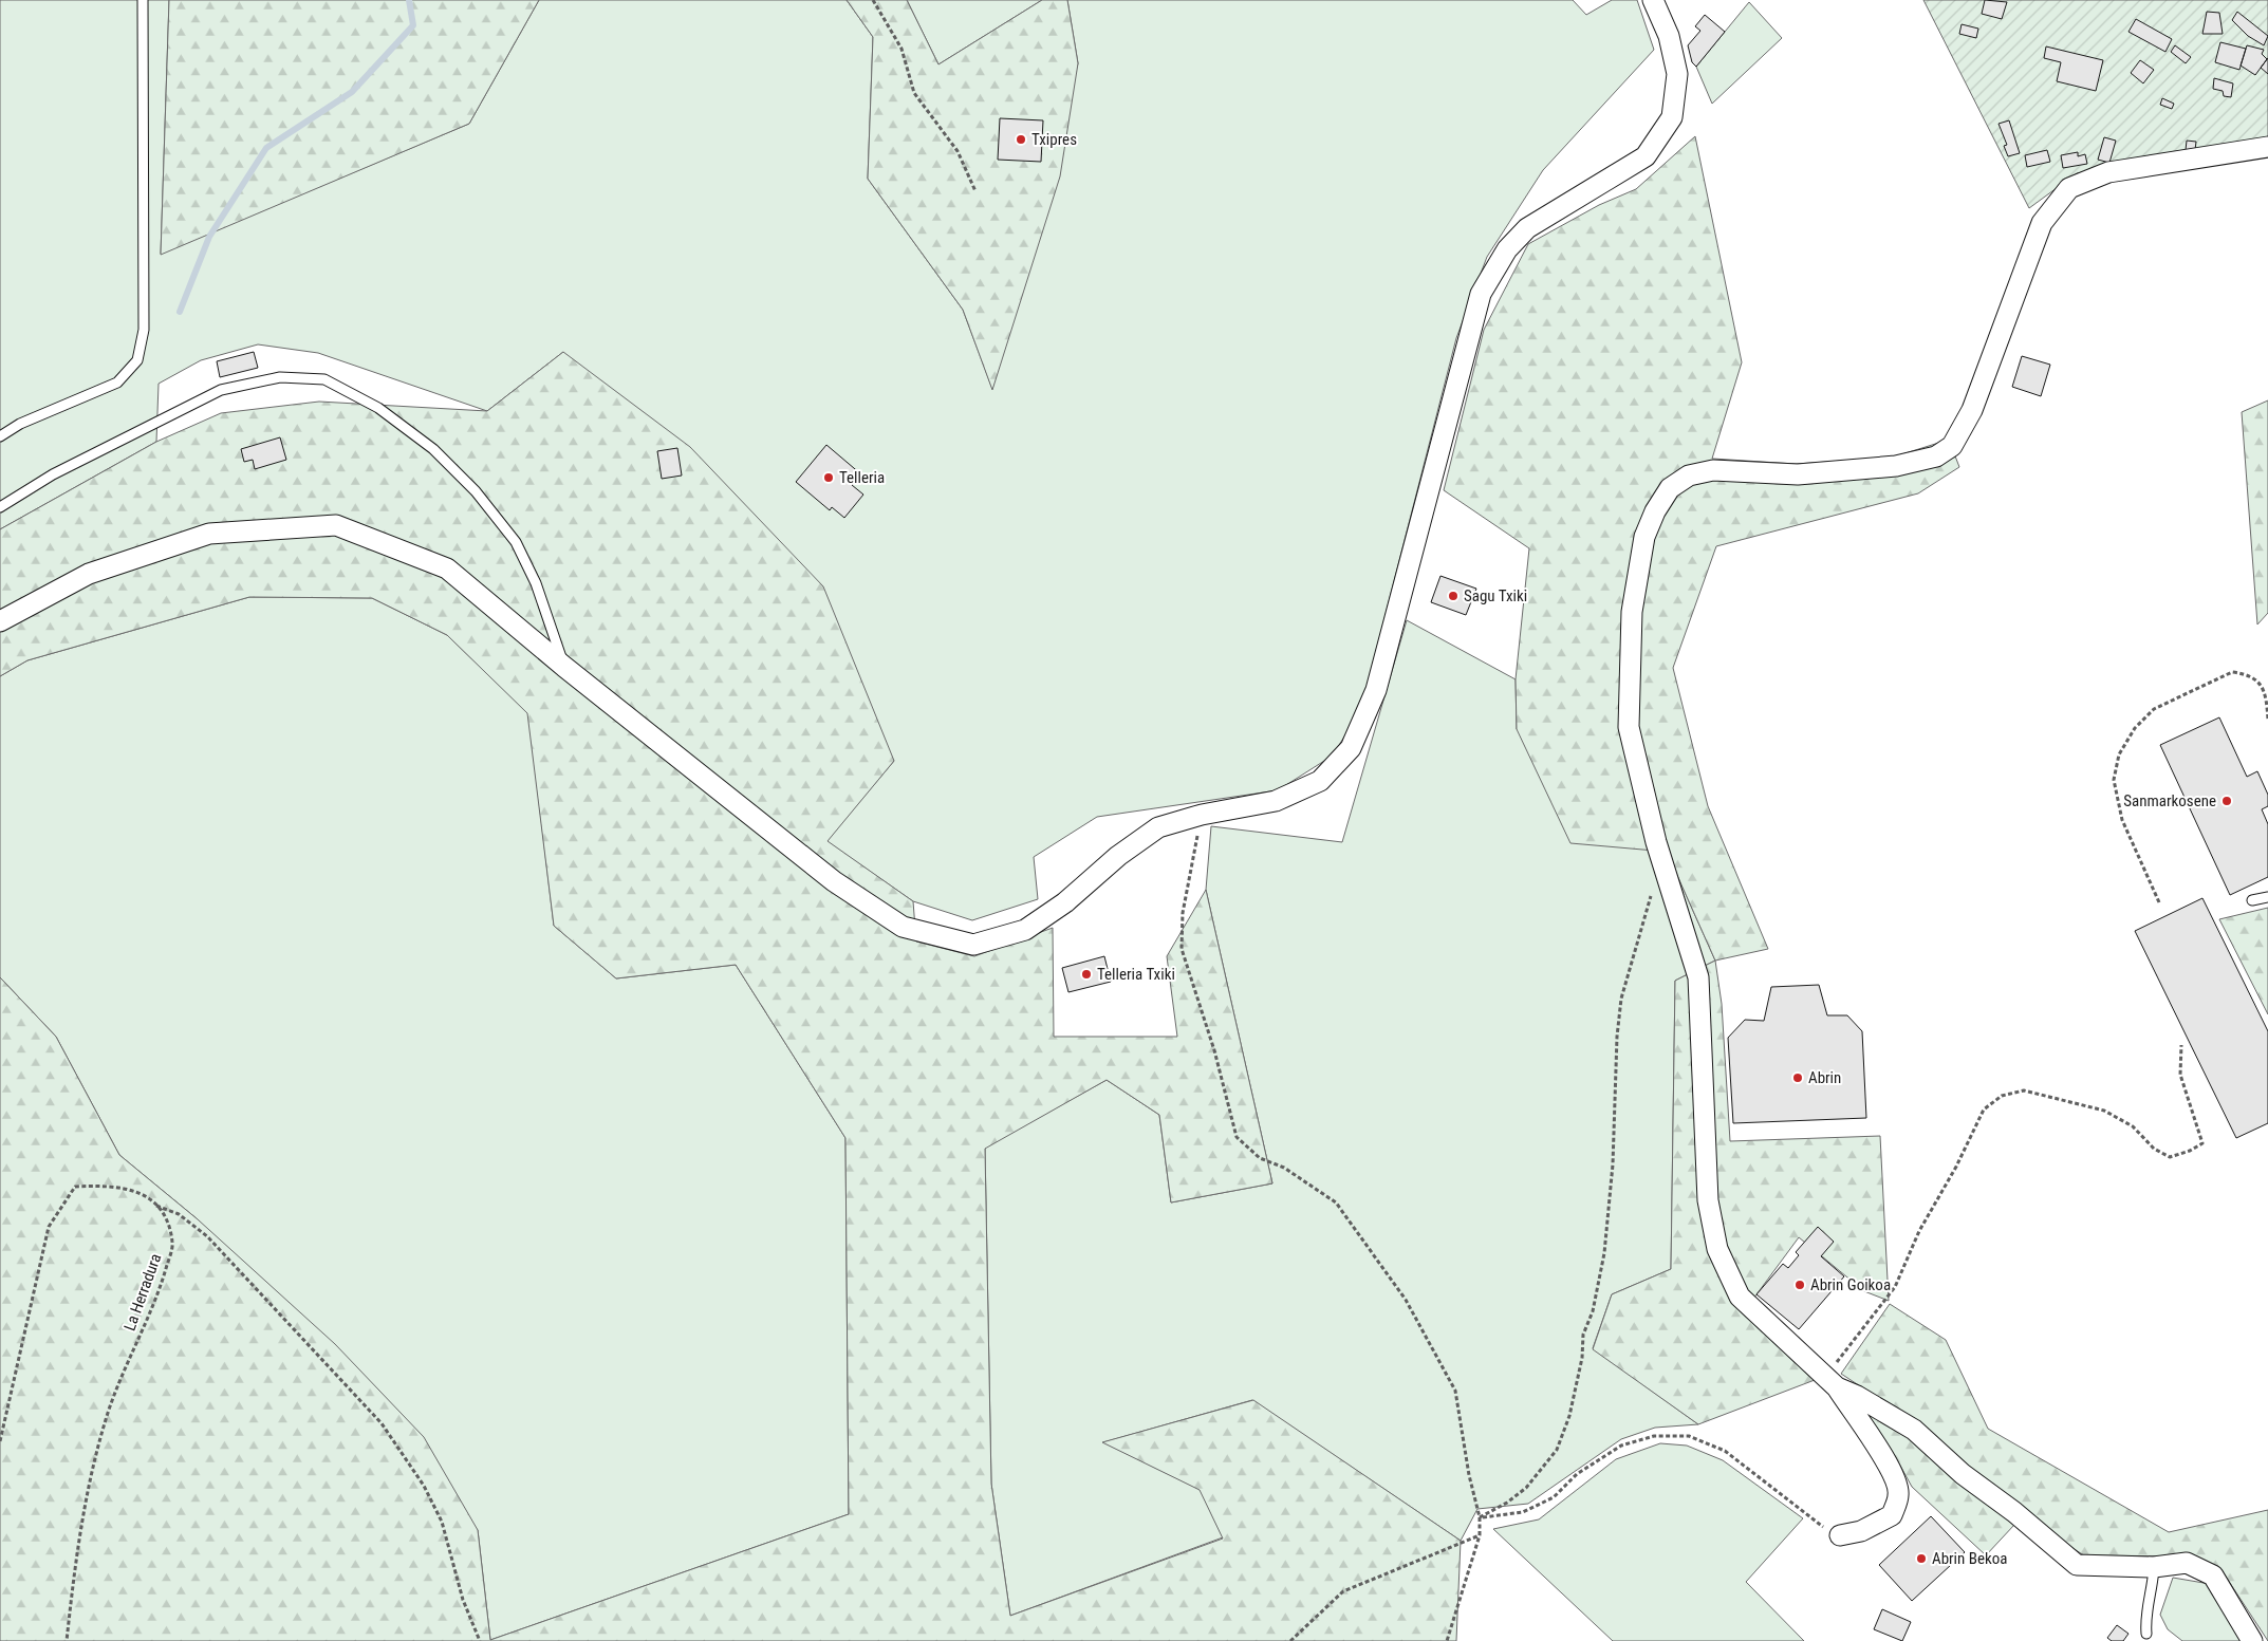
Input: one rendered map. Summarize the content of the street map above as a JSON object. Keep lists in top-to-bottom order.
{
  "streets": {
    "path": ["La Herradura"]
  },
  "places": [
    "Txipres",
    "Telleria",
    "Sagu Txiki",
    "Sanmarkosene",
    "Telleria Txiki",
    "Abrin",
    "Abrin Goikoa",
    "Abrin Bekoa"
  ]
}
